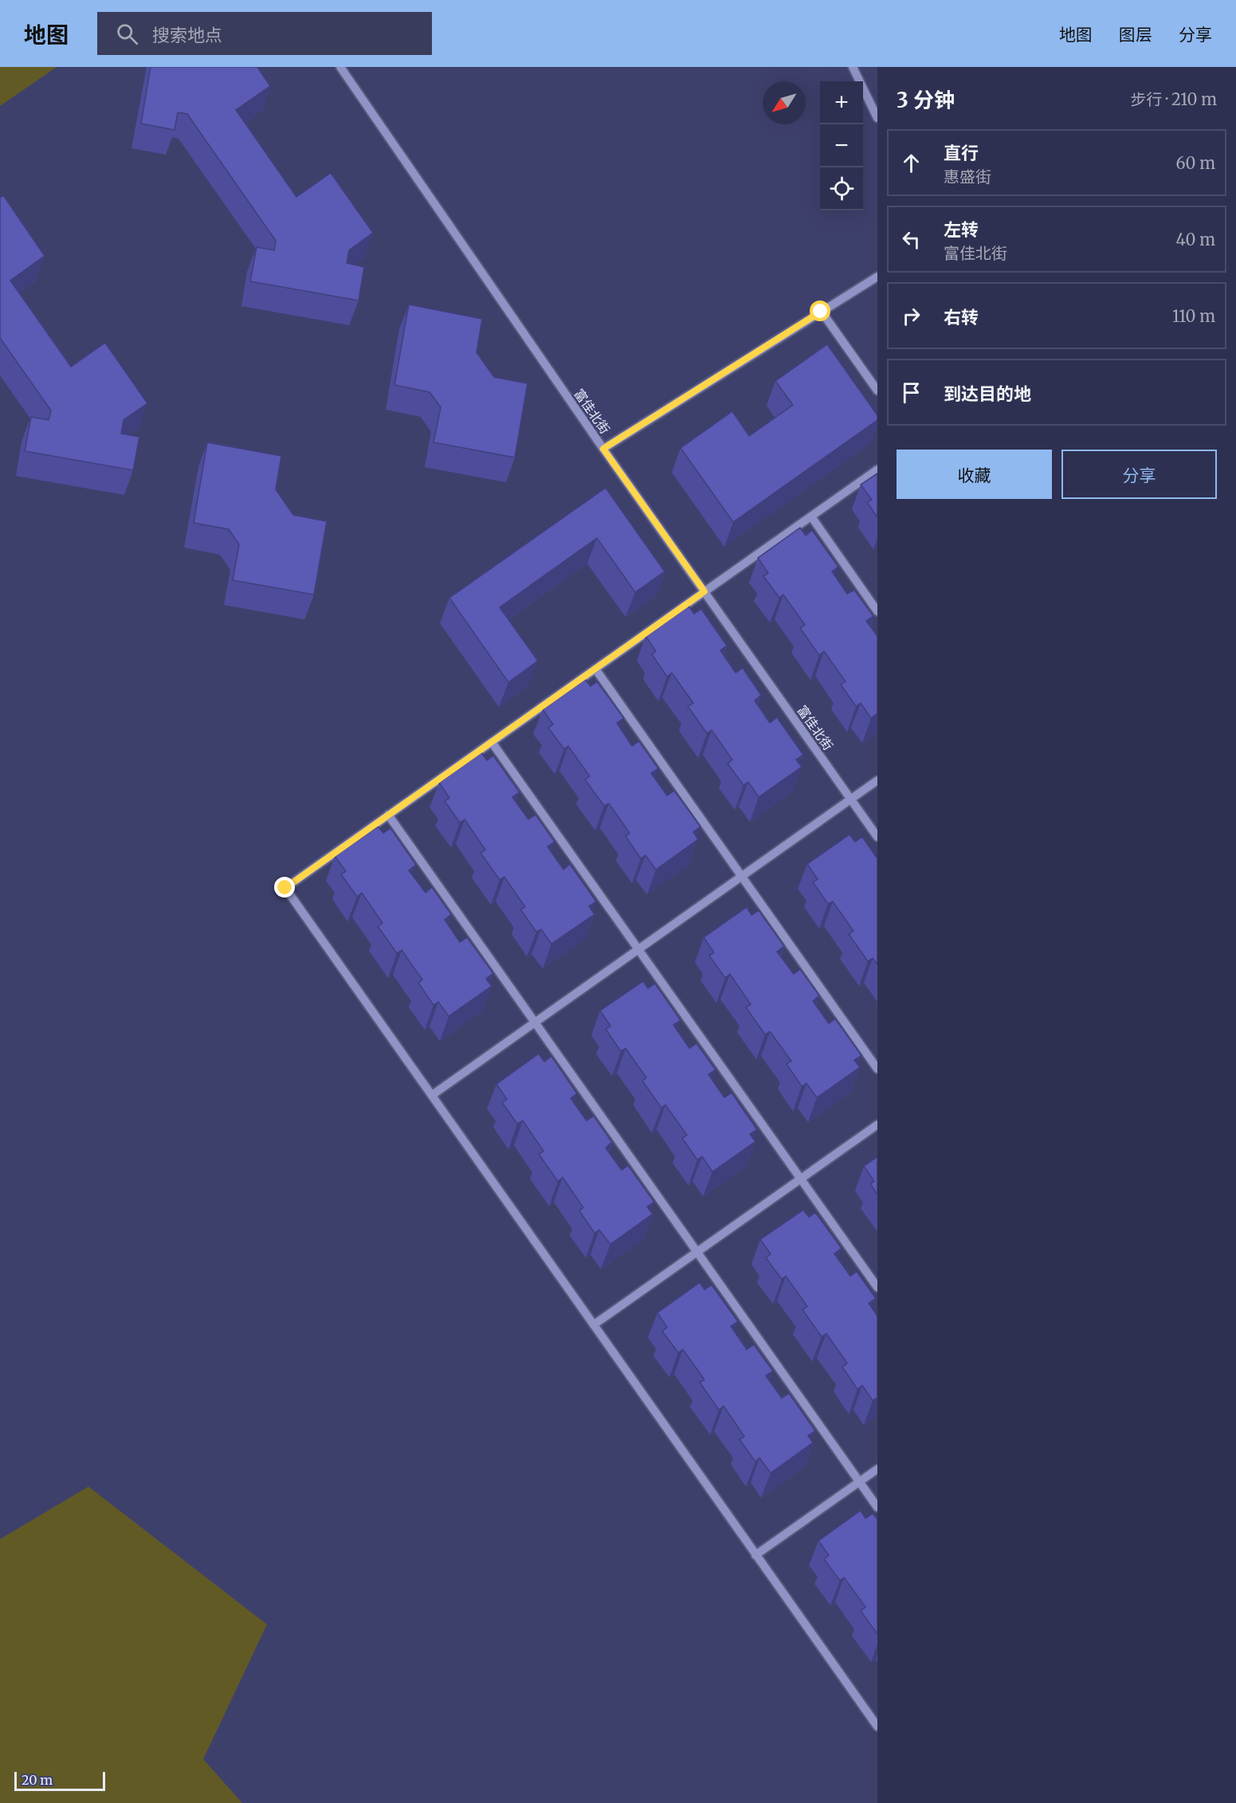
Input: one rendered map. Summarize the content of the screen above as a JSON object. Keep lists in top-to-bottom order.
{
  "streets": {
    "street": ["富佳北街"]
  },
  "scale_bar": "20 m",
  "north": "bottom left",
  "page": {
    "header": "地图",
    "search": "搜索地点",
    "nav": ["地图", "图层", "分享"],
    "heading": ["3 分钟", "步行 · 210 m"],
    "map_buttons": ["+", "−"],
    "list": [
      ["直行", "惠盛街", "60 m"],
      ["左转", "富佳北街", "40 m"],
      ["右转", "110 m"],
      "到达目的地"
    ],
    "buttons": ["收藏", "分享"],
    "scale": "20 m"
  }
}
